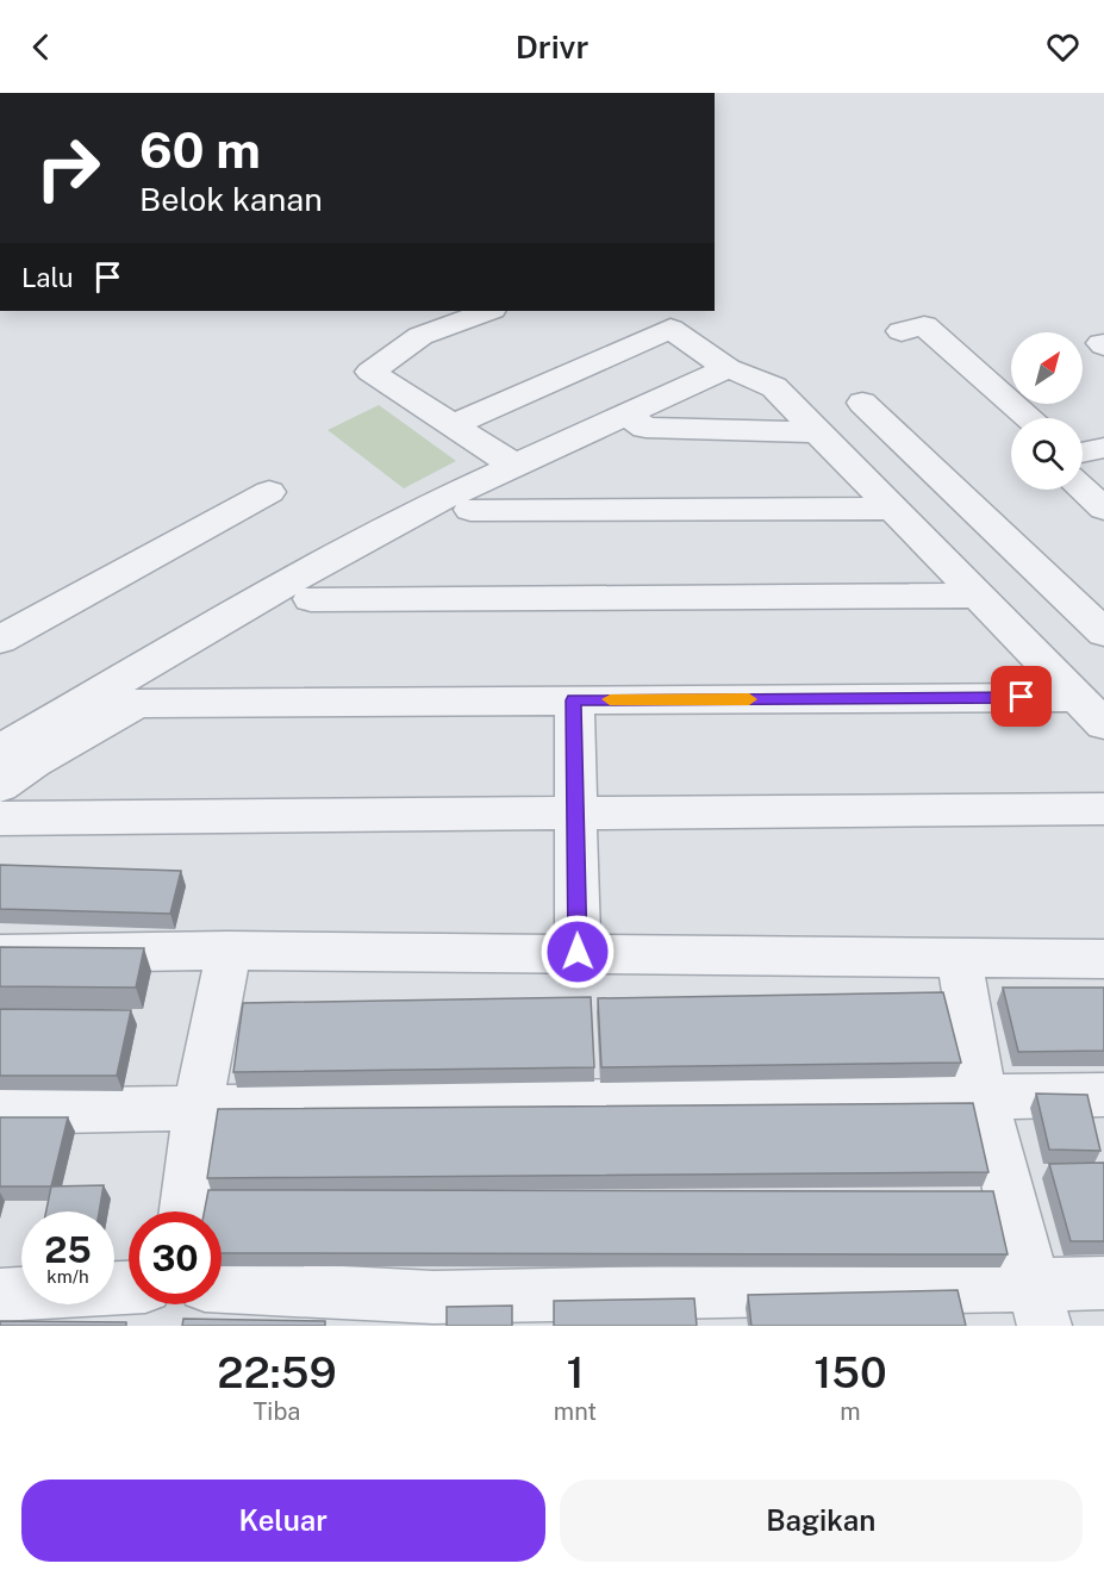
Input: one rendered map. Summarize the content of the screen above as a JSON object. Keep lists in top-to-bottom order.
{
  "north": "top right",
  "page": {
    "header": "Drivr",
    "turn": ["60 m", "Belok kanan"],
    "then": "Lalu",
    "speed": "25 km/h",
    "limit": "30",
    "eta": [
      "22:59",
      "Tiba",
      "1",
      "mnt",
      "150",
      "m"
    ],
    "buttons": ["Keluar", "Bagikan"]
  }
}
